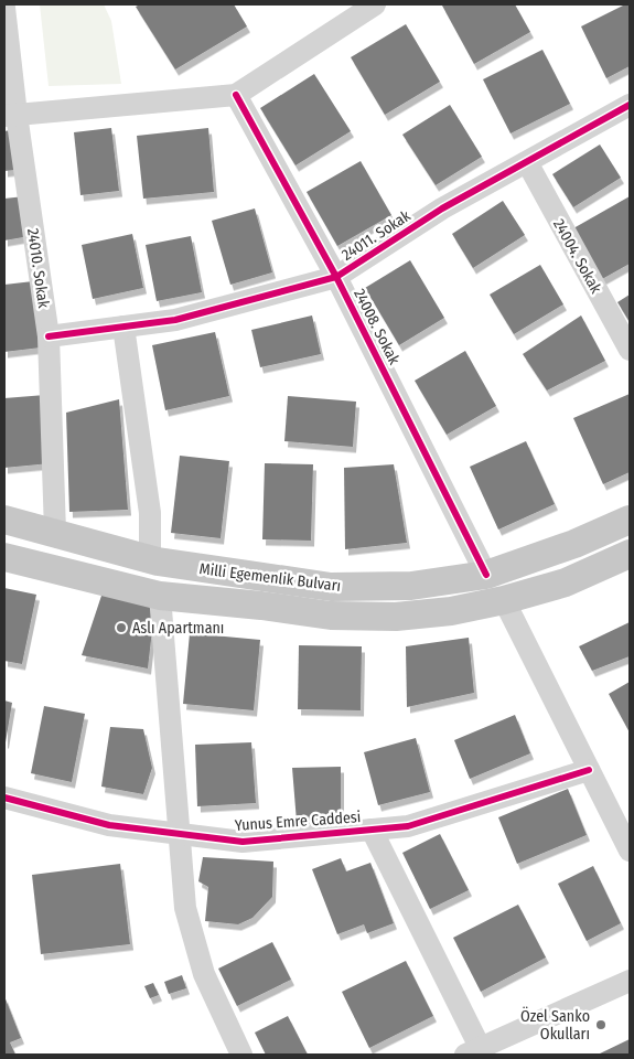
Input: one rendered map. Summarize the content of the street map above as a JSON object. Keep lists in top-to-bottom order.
{
  "streets": {
    "main road": ["Milli Egemenlik Bulvarı"],
    "street": [
      "24011. Sokak",
      "24004. Sokak",
      "24010. Sokak",
      "24008. Sokak",
      "Yunus Emre Caddesi"
    ]
  },
  "crossings": [
    ["24011. Sokak", "24004. Sokak"],
    ["24011. Sokak", "24010. Sokak"],
    ["24011. Sokak", "24008. Sokak"],
    ["24010. Sokak", "Milli Egemenlik Bulvarı"],
    ["24008. Sokak", "Milli Egemenlik Bulvarı"]
  ],
  "places": ["Aslı Apartmanı", "Özel Sanko Okulları"]
}
